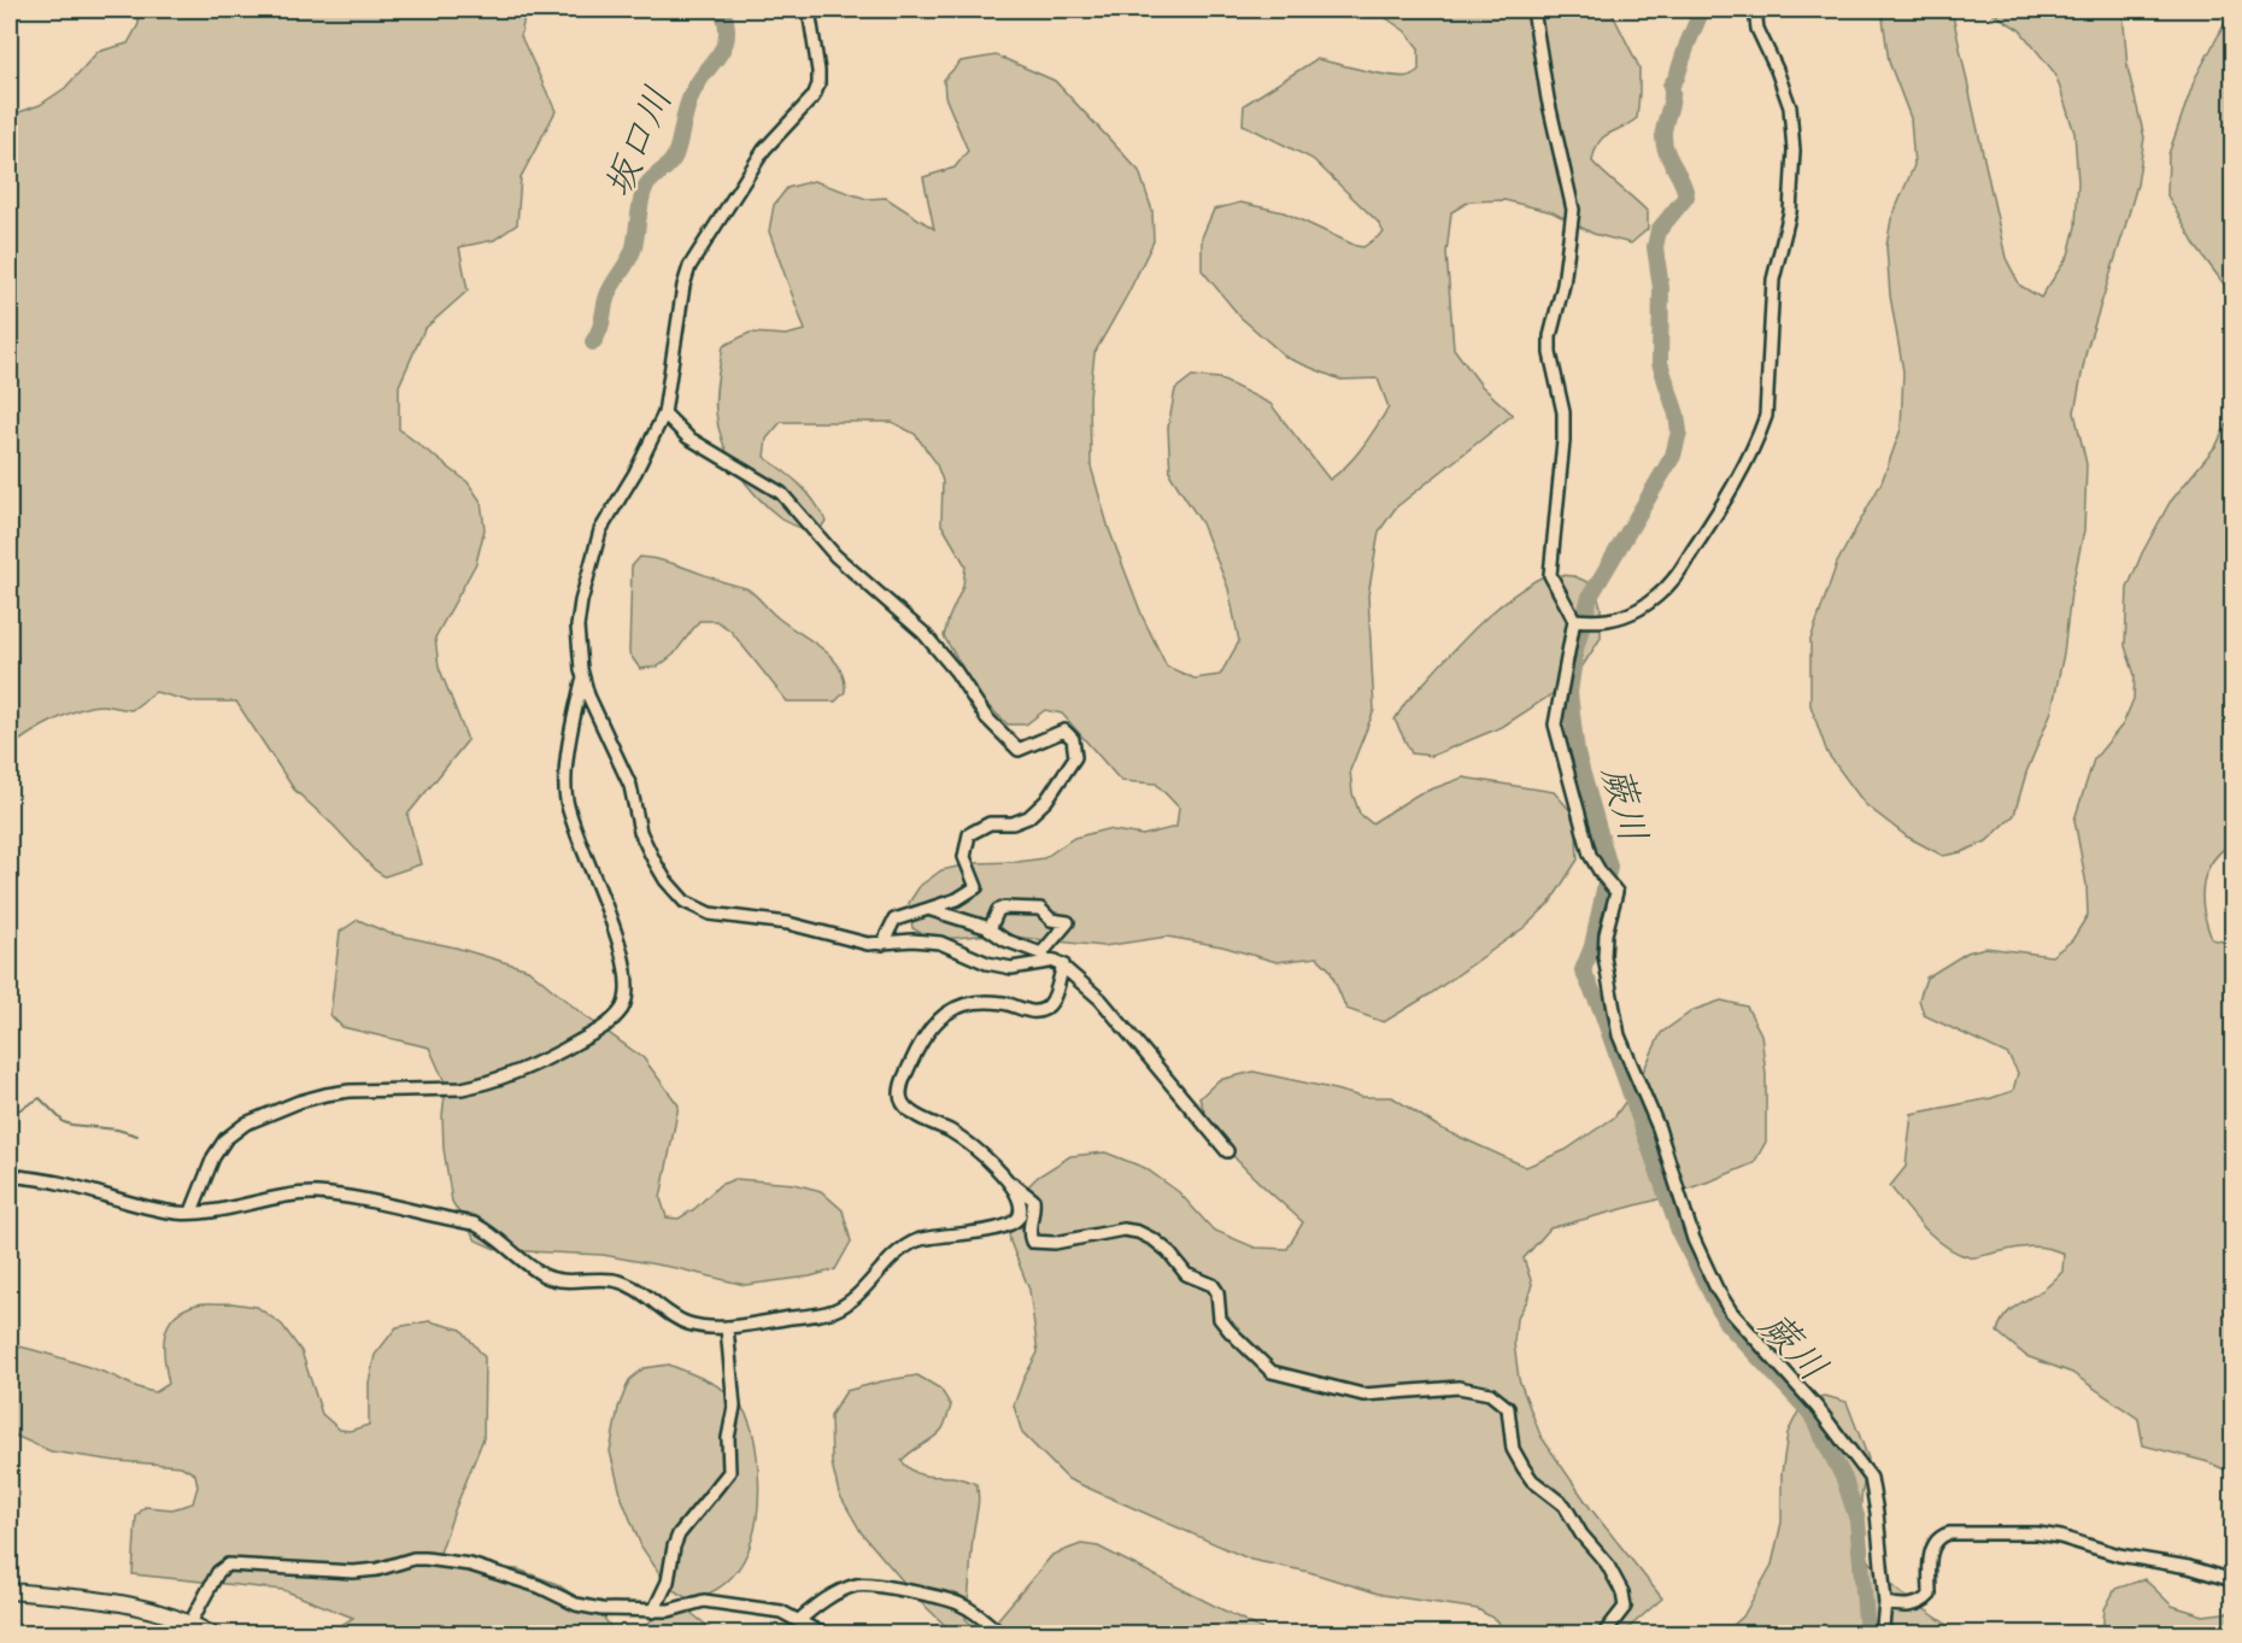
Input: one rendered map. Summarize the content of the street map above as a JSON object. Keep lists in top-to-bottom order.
{
  "water": ["坂口川", "蕨川"]
}
